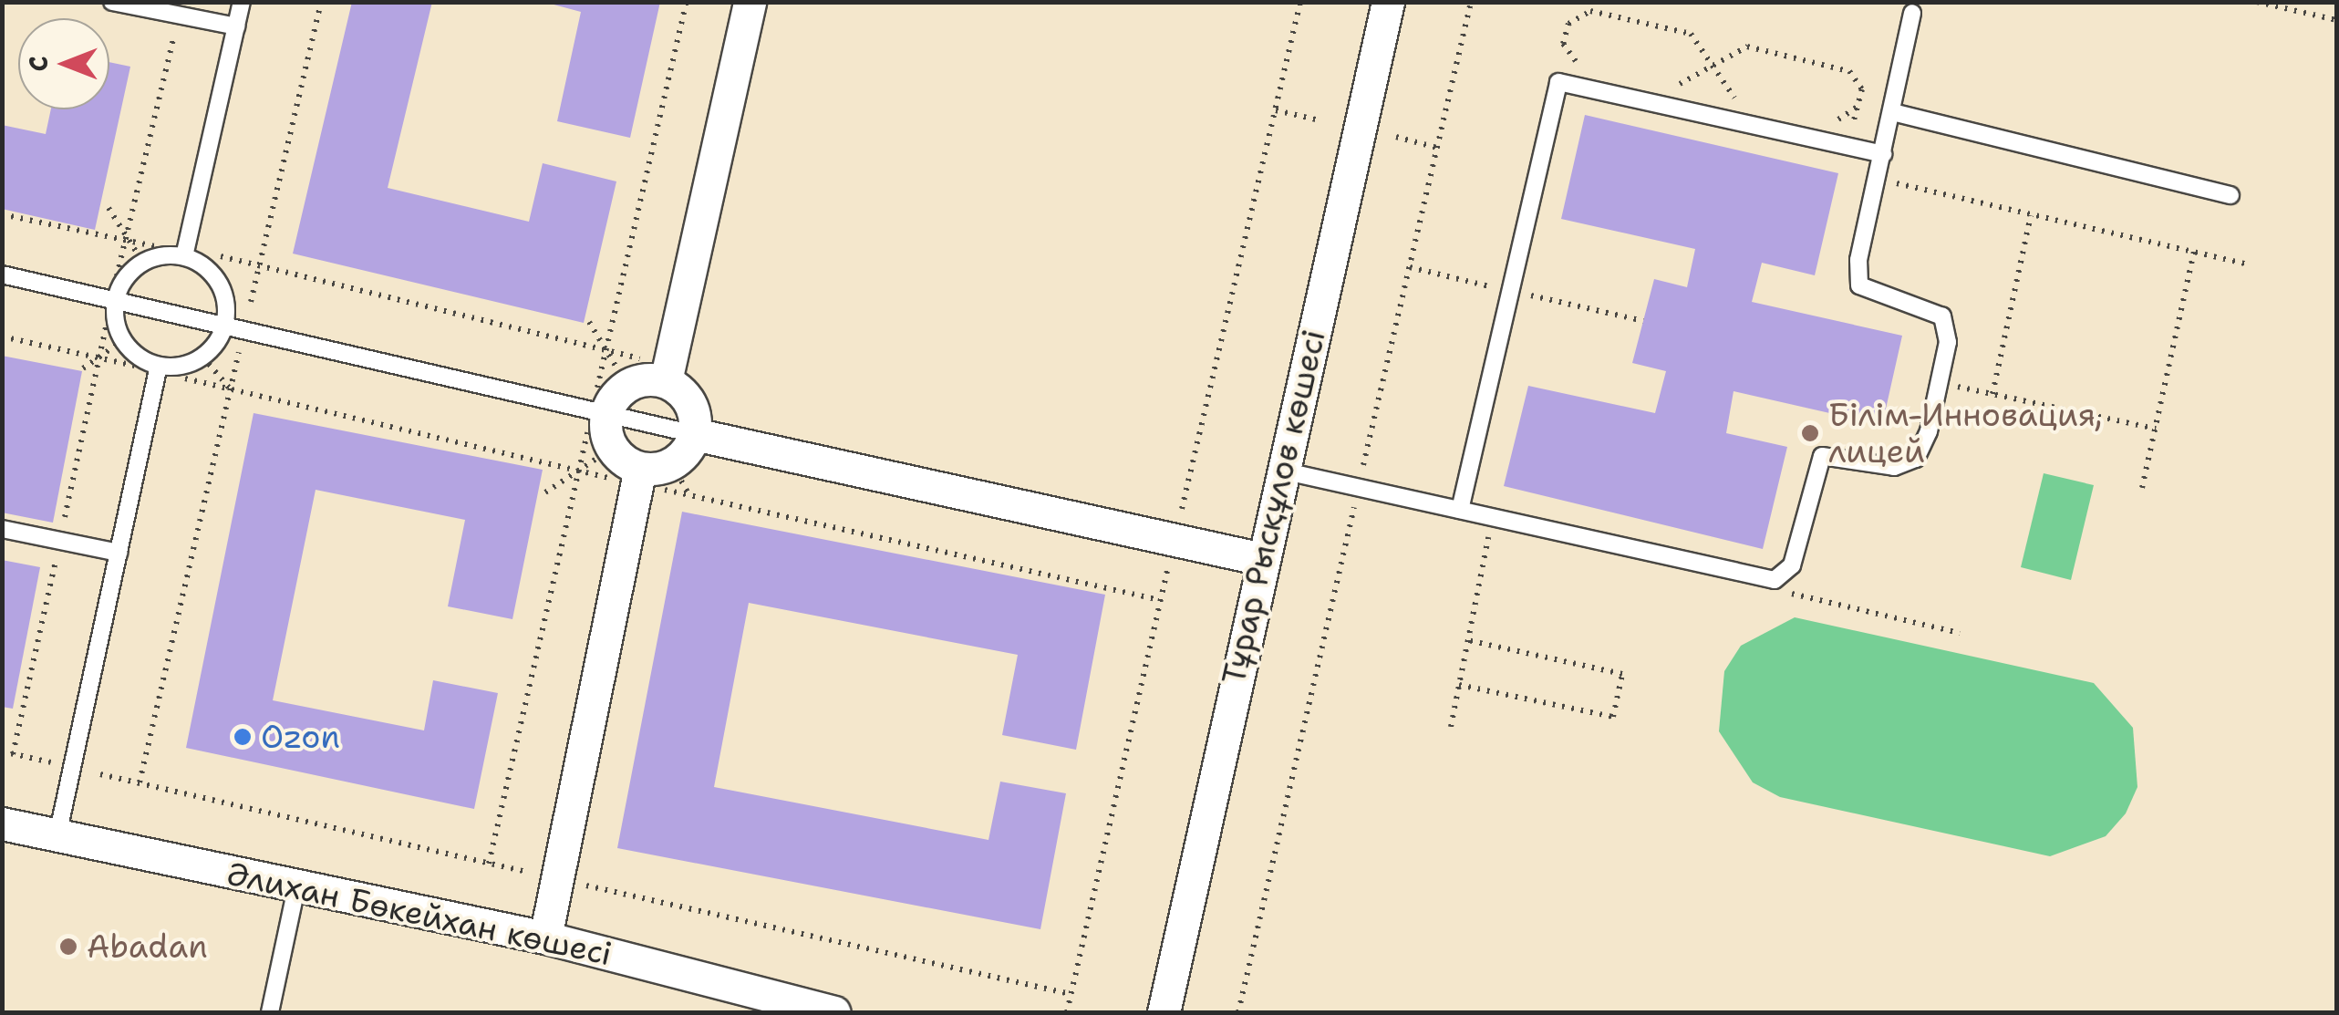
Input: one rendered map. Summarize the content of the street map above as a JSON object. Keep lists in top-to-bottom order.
{
  "streets": {
    "street": ["Тұрар Рысқұлов көшесі", "Әлихан Бөкейхан көшесі"]
  },
  "places": ["Білім-Инновация, лицей", "Ozon", "Abadan"],
  "north": "left"
}
